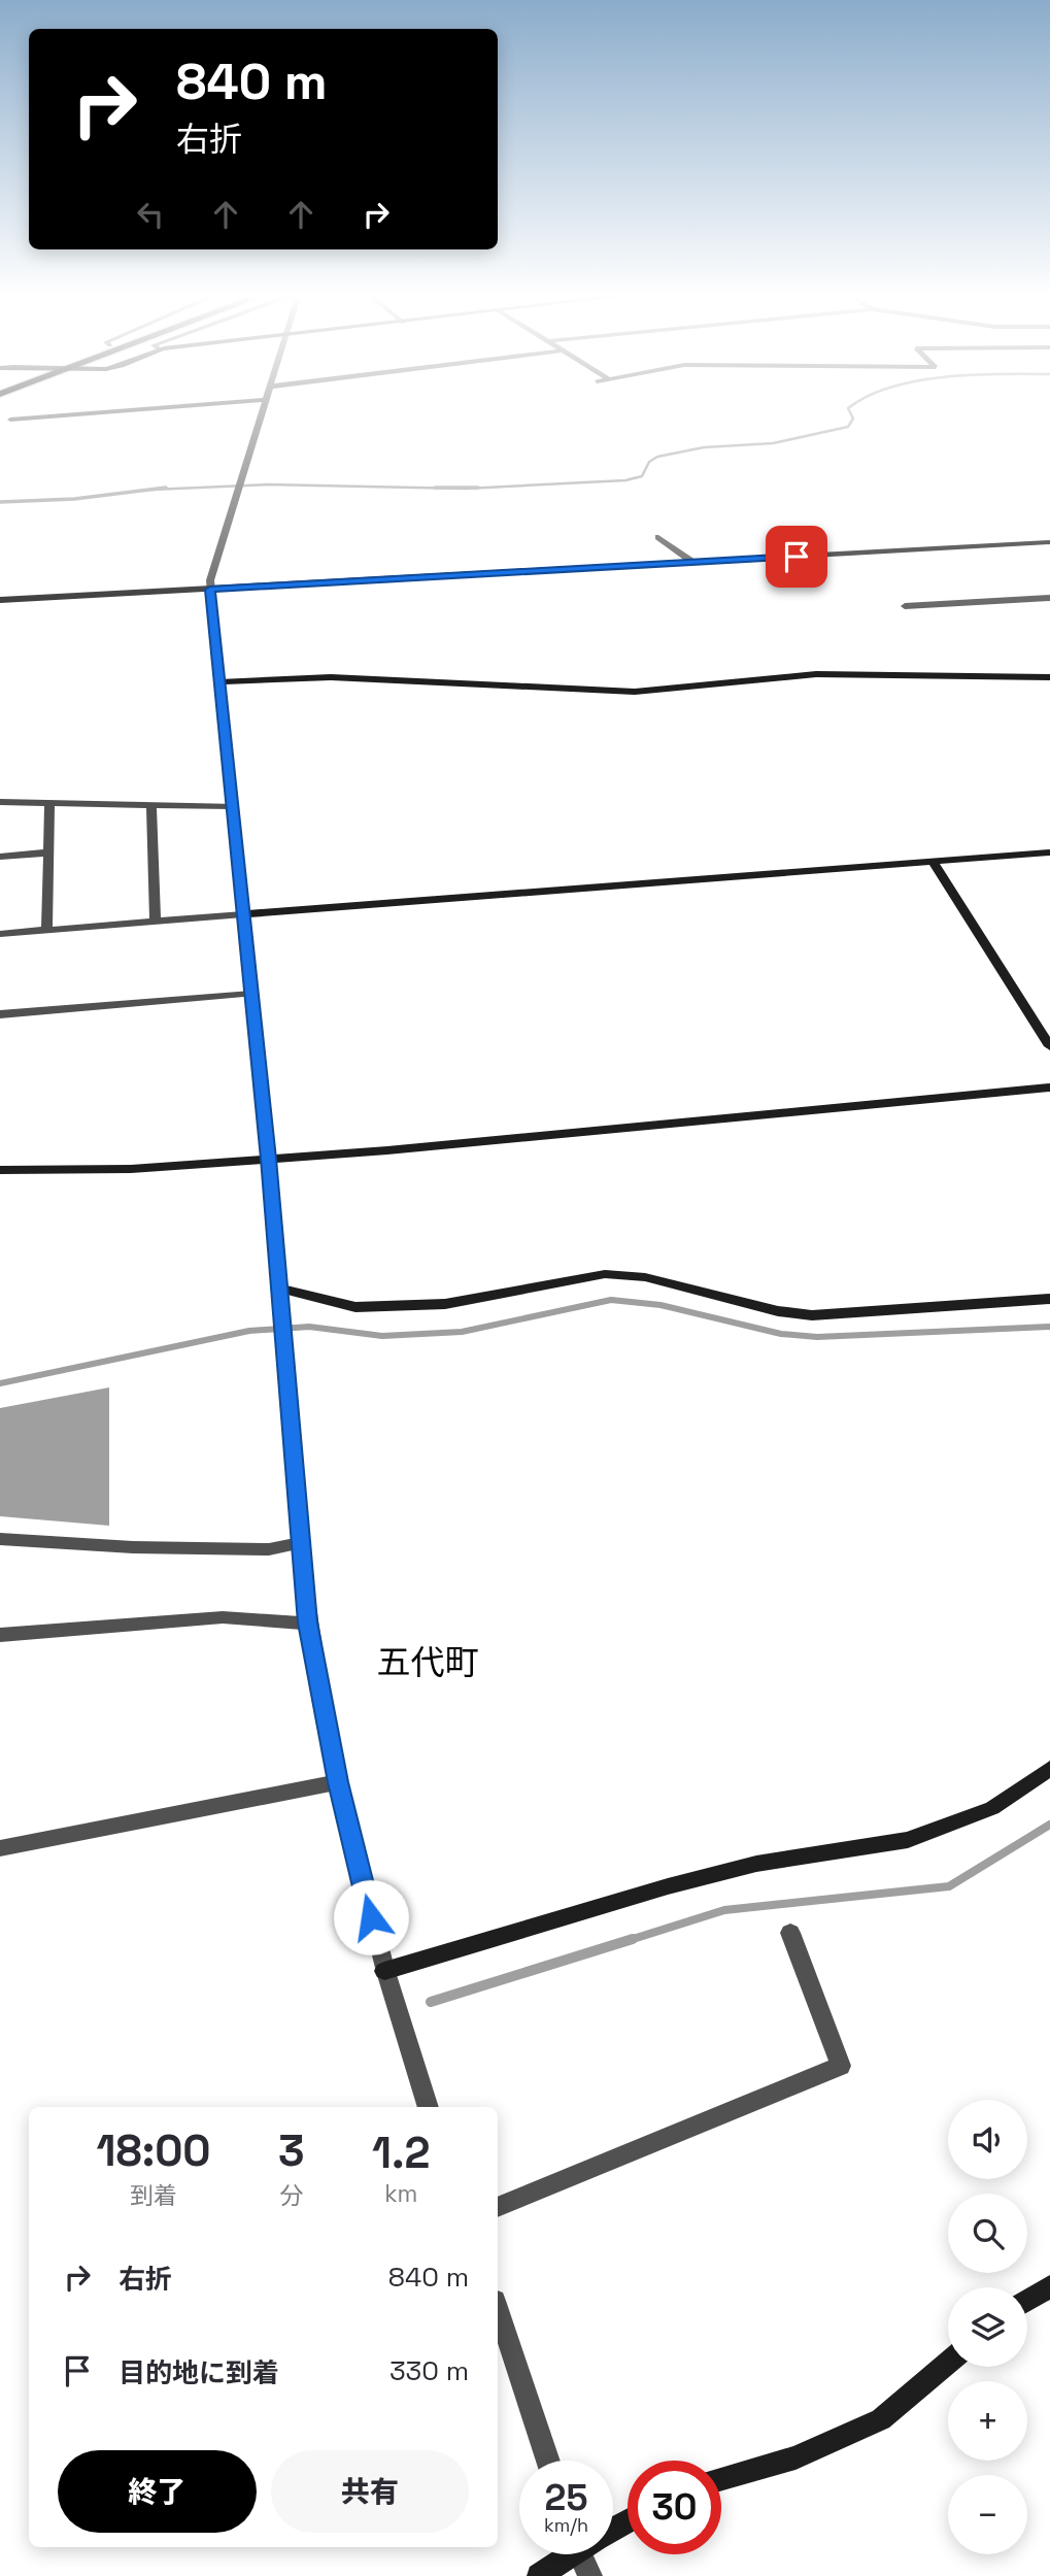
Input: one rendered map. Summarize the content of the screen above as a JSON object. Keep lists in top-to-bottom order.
{
  "districts": ["五代町"],
  "page": {
    "turn": ["840 m", "右折"],
    "map_buttons": ["+", "−"],
    "eta": [
      "18:00",
      "到着",
      "3",
      "分",
      "1.2",
      "km"
    ],
    "list": [
      {
        "name": "右折",
        "value": "840 m"
      },
      {
        "name": "目的地に到着",
        "value": "330 m"
      }
    ],
    "buttons": ["終了", "共有"],
    "speed": "25 km/h",
    "limit": "30"
  }
}
